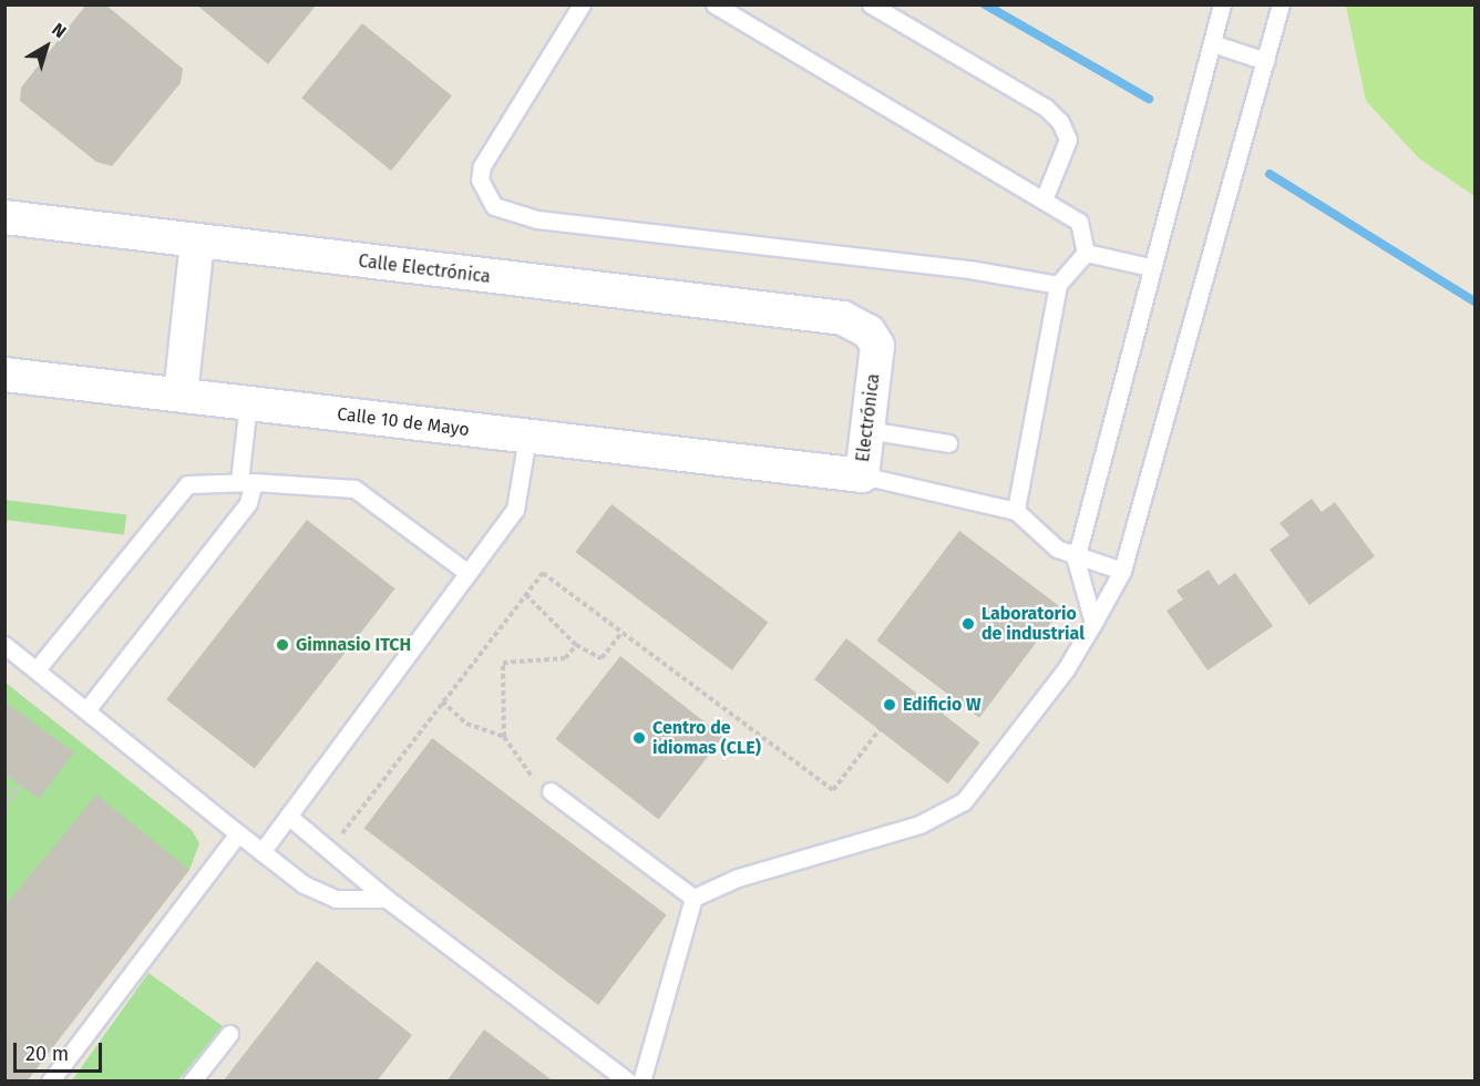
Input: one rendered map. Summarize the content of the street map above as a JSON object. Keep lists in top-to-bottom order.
{
  "streets": {
    "street": ["Calle Electrónica", "Electrónica", "Calle 10 de Mayo"]
  },
  "crossings": [
    ["Calle Electrónica", "Electrónica"],
    ["Electrónica", "Calle 10 de Mayo"]
  ],
  "places": [
    "Laboratorio de industrial",
    "Gimnasio ITCH",
    "Edificio W",
    "Centro de idiomas (CLE)"
  ],
  "scale_bar": "20 m",
  "north": "top right"
}
